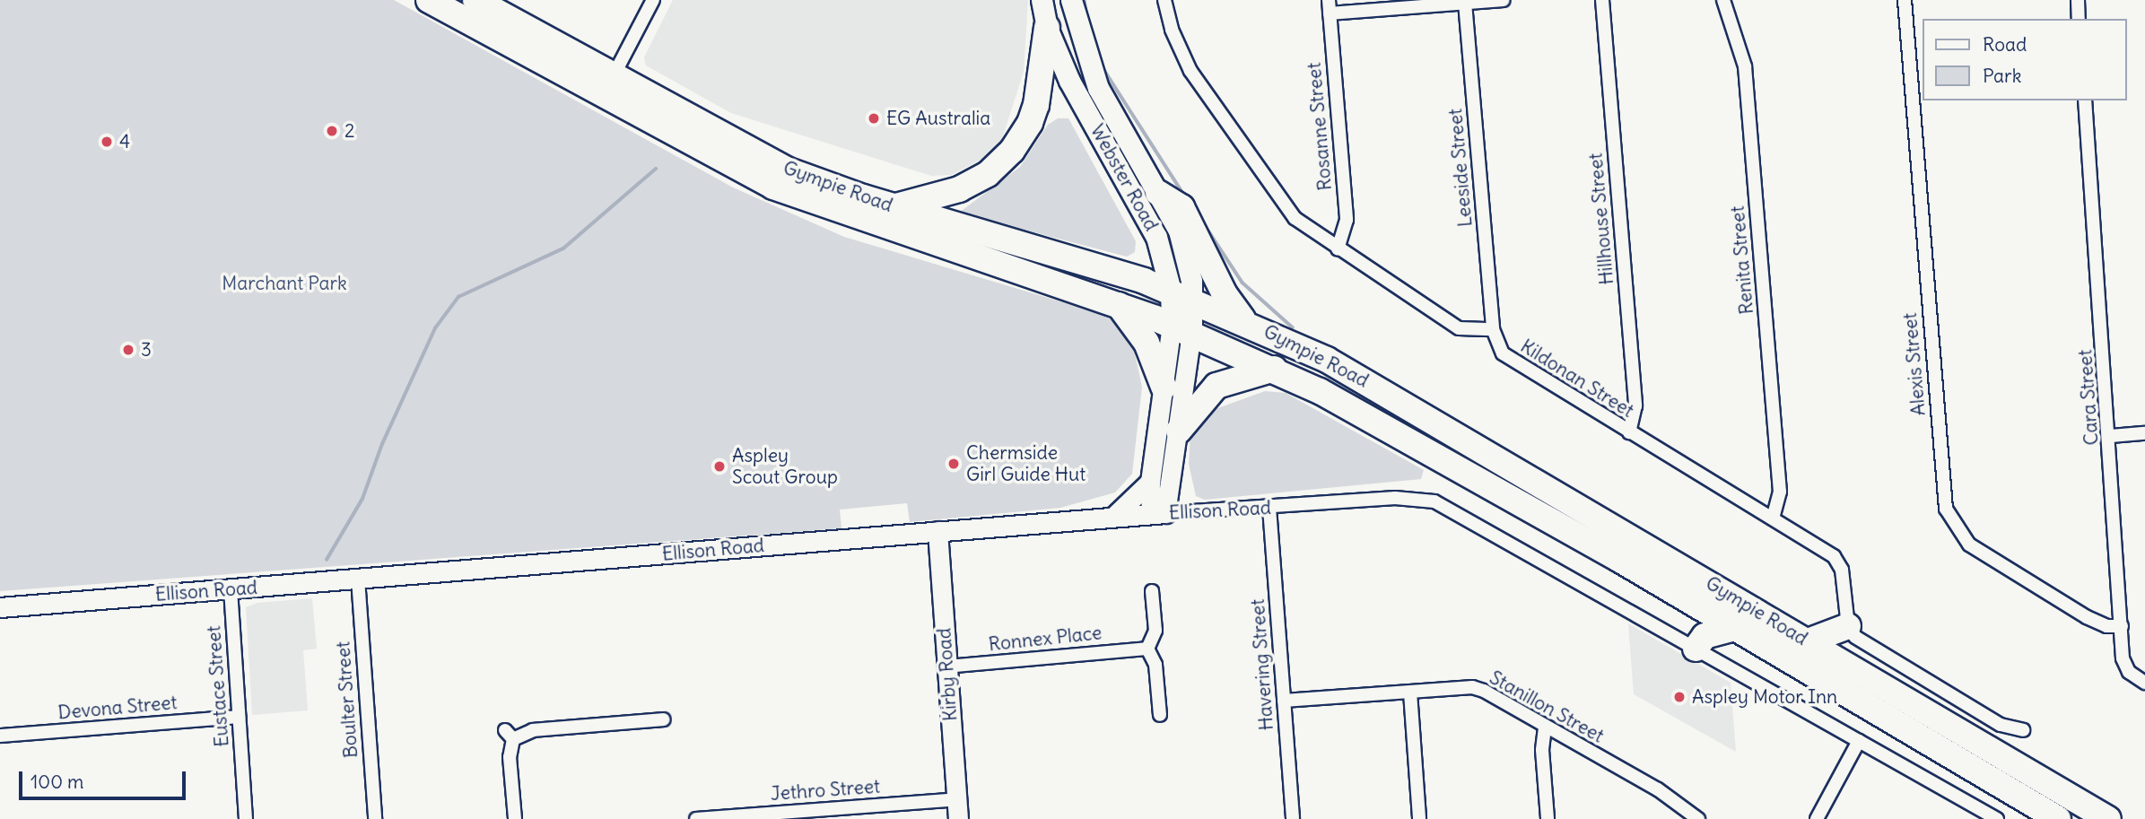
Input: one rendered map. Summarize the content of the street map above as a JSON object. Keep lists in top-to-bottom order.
{
  "streets": {
    "highway": ["Gympie Road"],
    "main road": ["Webster Road", "Ellison Road", "Kirby Road"],
    "street": [
      "Rosanne Street",
      "Leeside Street",
      "Hillhouse Street",
      "Renita Street",
      "Alexis Street",
      "Kildonan Street",
      "Cara Street",
      "Ronnex Place",
      "Havering Street",
      "Eustace Street",
      "Boulter Street",
      "Stanillon Street",
      "Devona Street",
      "Jethro Street"
    ]
  },
  "crossings": [
    ["Leeside Street", "Kildonan Street"],
    ["Webster Road", "Gympie Road"],
    ["Webster Road", "Ellison Road"],
    ["Hillhouse Street", "Kildonan Street"],
    ["Renita Street", "Kildonan Street"],
    ["Alexis Street", "Cara Street"],
    ["Ellison Road", "Havering Street"],
    ["Ellison Road", "Kirby Road"],
    ["Ellison Road", "Eustace Street"],
    ["Ellison Road", "Boulter Street"],
    ["Ronnex Place", "Kirby Road"],
    ["Havering Street", "Stanillon Street"],
    ["Kirby Road", "Jethro Street"],
    ["Eustace Street", "Devona Street"]
  ],
  "parks": ["Marchant Park"],
  "places": [
    "EG Australia",
    "2",
    "4",
    "3",
    "Chermside Girl Guide Hut",
    "Aspley Scout Group",
    "Aspley Motor Inn"
  ],
  "legend": ["Road", "Park"],
  "scale_bar": "100 m"
}
